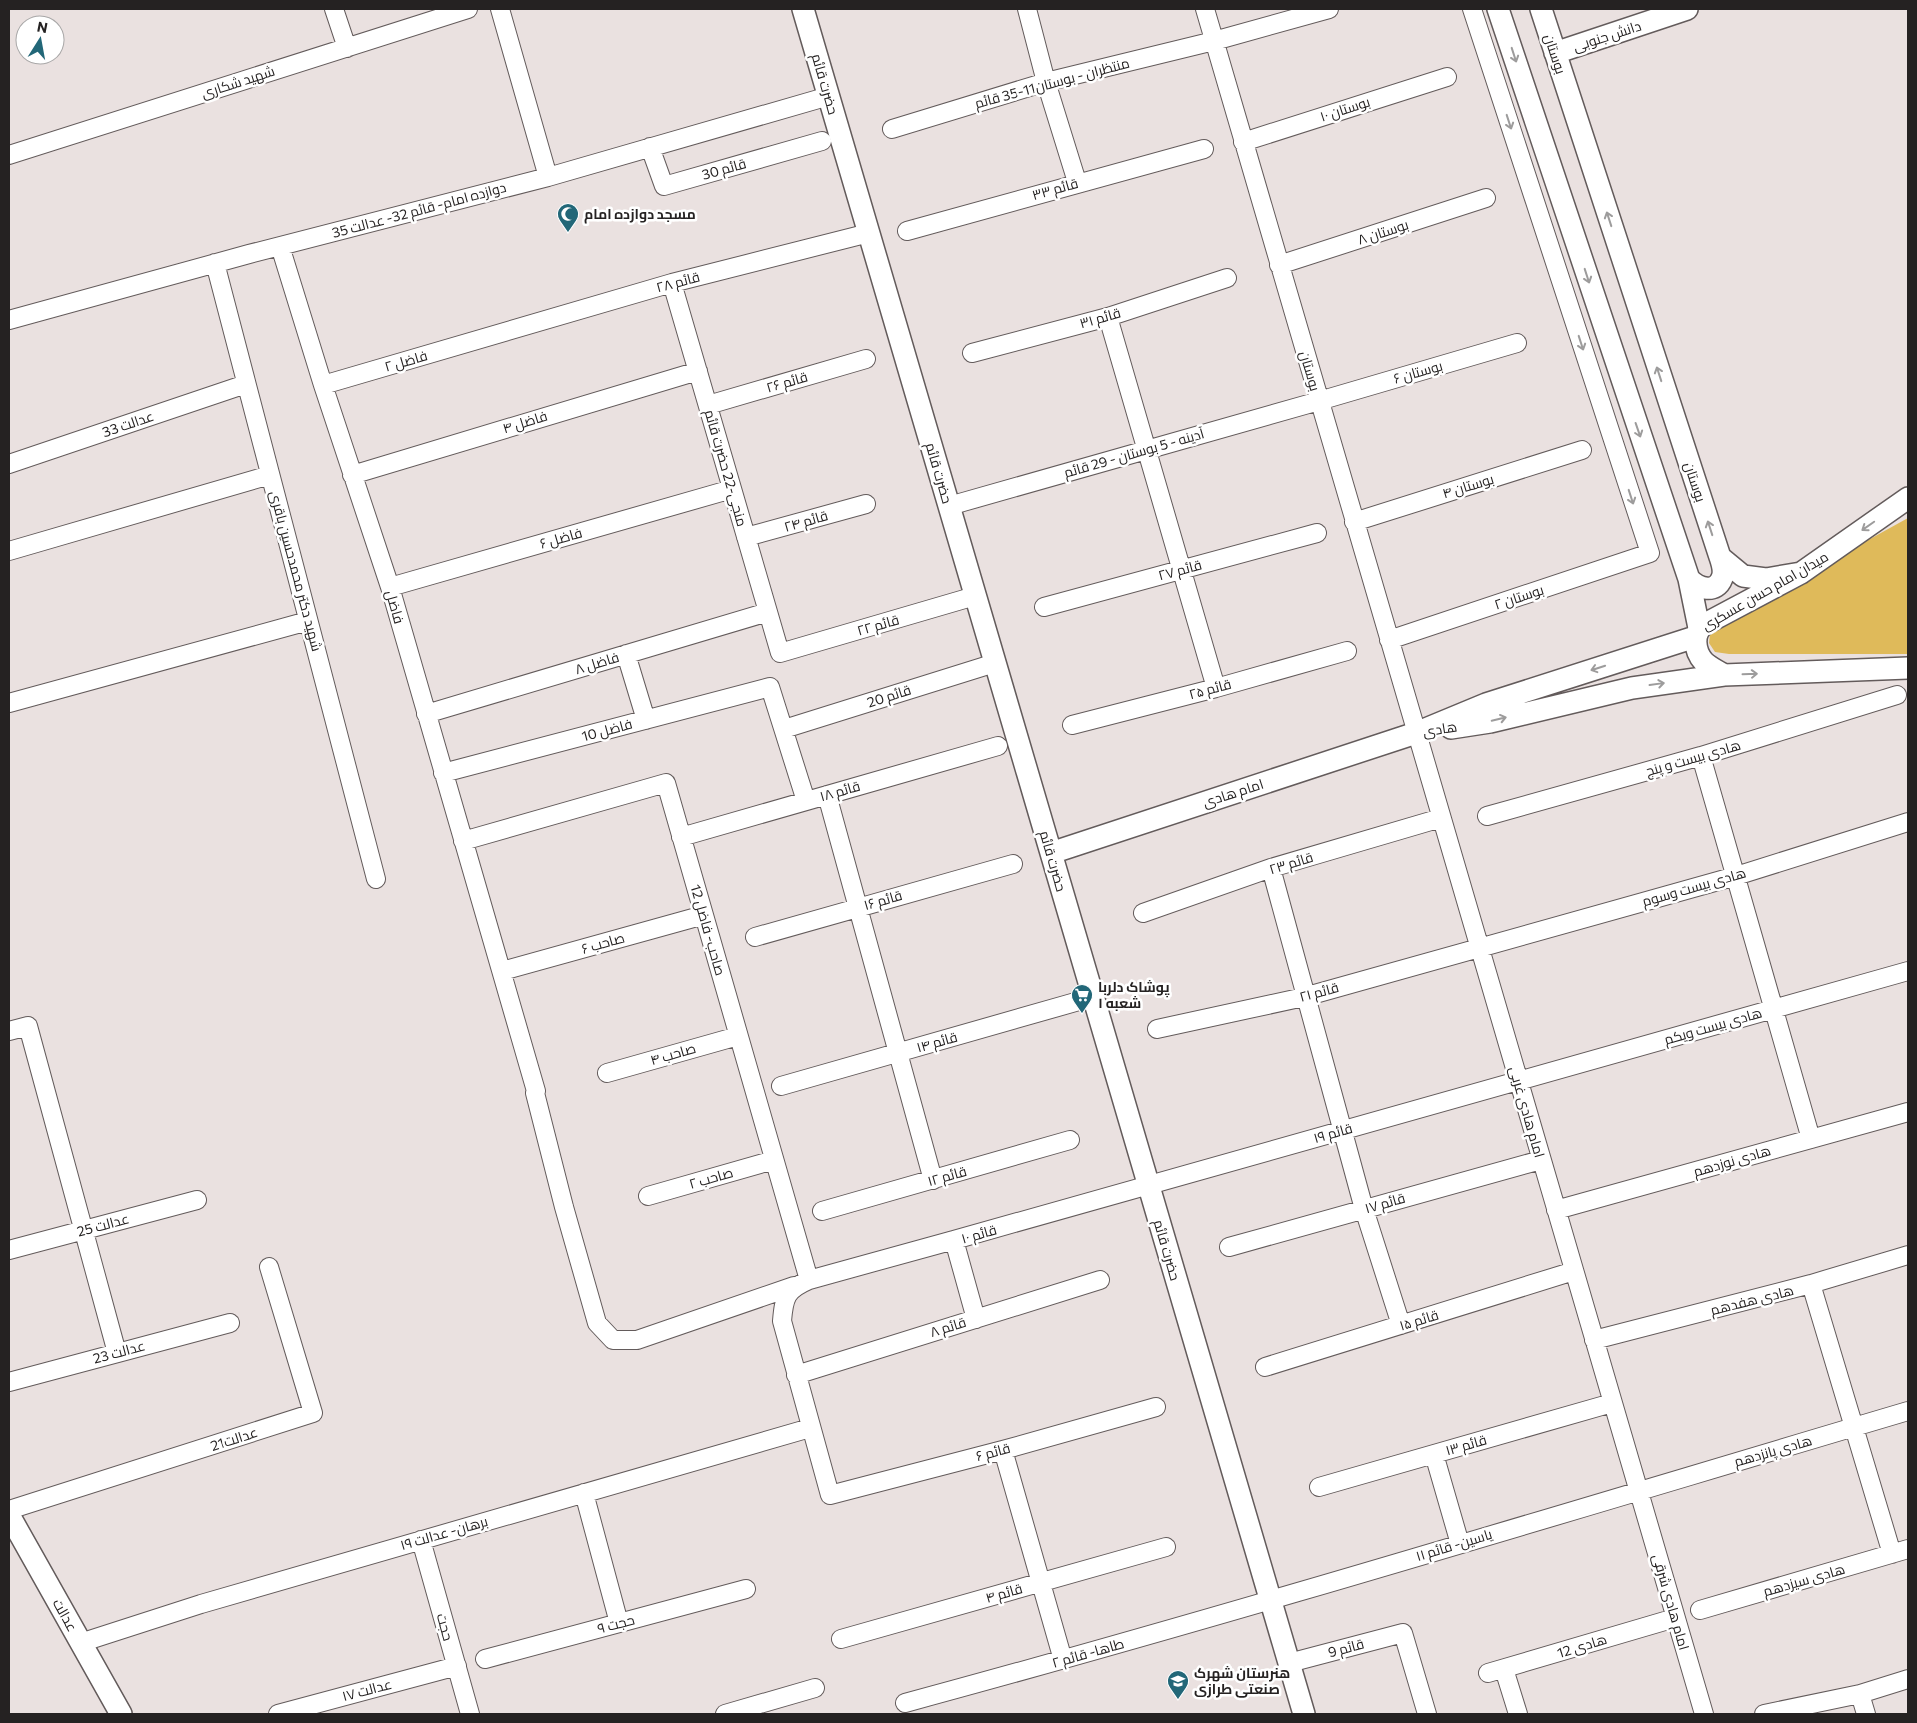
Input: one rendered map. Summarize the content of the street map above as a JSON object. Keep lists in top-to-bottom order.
{
  "streets": {
    "street": [
      "دانش جنوبی",
      "بوستان",
      "شهید شکاری",
      "منتظران - بوستان11-35 قائم",
      "حضرت قائم",
      "بوستان ۱۰",
      "قائم 30",
      "قائم ۳۳",
      "دوازده امام- قائم 32- عدالت 35",
      "بوستان ۸",
      "قائم ۲۸",
      "قائم ۳۱",
      "فاضل ۲",
      "بوستان ۶",
      "قائم ۲۶",
      "فاضل ۴",
      "عدالت 33",
      "آدینه - 5 بوستان - 29 قائم",
      "منجی-22 حضرت قائم",
      "بوستان ۴",
      "قائم ۲۴",
      "فاضل ۶",
      "قائم ۲۷",
      "شهید دکتر محمدحسین باقری",
      "میدان امام حسن عسکری",
      "بوستان ۲",
      "فاضل",
      "قائم ۲۲",
      "فاضل ۸",
      "قائم ۲۵",
      "قائم 20",
      "هادی",
      "فاضل 10",
      "هادی بیست و پنج",
      "قائم ۱۸",
      "امام هادی",
      "قائم ۲۳",
      "هادی بیست وسوم",
      "قائم ۱۶",
      "صاحب- فاضل 12",
      "صاحب ۶",
      "قائم ۲۱",
      "هادی بیست ویکم",
      "قائم ۱۴",
      "صاحب ۴",
      "امام هادی غربی",
      "قائم ۱۹",
      "هادی نوزدهم",
      "قائم ۱۲",
      "صاحب ۲",
      "قائم ۱۷",
      "عدالت 25",
      "قائم ۱۰",
      "هادی هفدهم",
      "قائم ۱۵",
      "قائم ۸",
      "عدالت 23",
      "21عدالت",
      "قائم ۱۳",
      "هادی پانزدهم",
      "قائم ۶",
      "برهان- عدالت ۱۹",
      "یاسین- قائم ۱۱",
      "هادی سیزدهم",
      "قائم ۴",
      "امام هادی شرقی",
      "عدالت",
      "حجت ۹",
      "حجت",
      "12 هادی",
      "قائم 9",
      "طاها- قائم ۲",
      "عدالت ۱۷"
    ]
  },
  "crossings": [
    ["دانش جنوبی", "بوستان"],
    ["بوستان", "منتظران - بوستان11-35 قائم"],
    ["بوستان", "بوستان ۱۰"],
    ["بوستان", "بوستان ۸"],
    ["بوستان", "بوستان ۶"],
    ["بوستان", "آدینه - 5 بوستان - 29 قائم"],
    ["بوستان", "بوستان ۴"],
    ["بوستان", "بوستان ۲"],
    ["بوستان", "هادی"],
    ["بوستان", "امام هادی"],
    ["بوستان", "امام هادی غربی"],
    ["حضرت قائم", "دوازده امام- قائم 32- عدالت 35"],
    ["حضرت قائم", "قائم ۲۸"],
    ["حضرت قائم", "آدینه - 5 بوستان - 29 قائم"],
    ["حضرت قائم", "قائم ۲۲"],
    ["حضرت قائم", "قائم 20"],
    ["حضرت قائم", "امام هادی"],
    ["حضرت قائم", "قائم ۱۴"],
    ["حضرت قائم", "قائم ۱۹"],
    ["حضرت قائم", "قائم ۱۰"],
    ["حضرت قائم", "یاسین- قائم ۱۱"],
    ["حضرت قائم", "قائم 9"],
    ["حضرت قائم", "طاها- قائم ۲"],
    ["قائم 30", "دوازده امام- قائم 32- عدالت 35"],
    ["دوازده امام- قائم 32- عدالت 35", "شهید دکتر محمدحسین باقری"],
    ["دوازده امام- قائم 32- عدالت 35", "فاضل"],
    ["قائم ۲۸", "فاضل ۲"],
    ["قائم ۲۸", "منجی-22 حضرت قائم"],
    ["فاضل ۲", "فاضل"],
    ["بوستان ۶", "آدینه - 5 بوستان - 29 قائم"],
    ["قائم ۲۶", "منجی-22 حضرت قائم"],
    ["فاضل ۴", "منجی-22 حضرت قائم"],
    ["فاضل ۴", "فاضل"],
    ["عدالت 33", "شهید دکتر محمدحسین باقری"],
    ["منجی-22 حضرت قائم", "قائم ۲۴"],
    ["منجی-22 حضرت قائم", "فاضل ۶"],
    ["منجی-22 حضرت قائم", "قائم ۲۲"],
    ["منجی-22 حضرت قائم", "فاضل ۸"],
    ["فاضل ۶", "فاضل"],
    ["میدان امام حسن عسکری", "هادی"],
    ["فاضل", "فاضل ۸"],
    ["فاضل", "فاضل 10"],
    ["فاضل", "صاحب- فاضل 12"],
    ["فاضل", "صاحب ۶"],
    ["فاضل", "قائم ۱۰"],
    ["قائم 20", "فاضل 10"],
    ["هادی", "امام هادی"],
    ["هادی", "امام هادی غربی"],
    ["قائم ۱۸", "صاحب- فاضل 12"],
    ["امام هادی", "امام هادی غربی"],
    ["قائم ۲۳", "امام هادی غربی"],
    ["هادی بیست وسوم", "قائم ۲۱"],
    ["هادی بیست وسوم", "امام هادی غربی"],
    ["صاحب- فاضل 12", "صاحب ۶"],
    ["صاحب- فاضل 12", "صاحب ۴"],
    ["صاحب- فاضل 12", "صاحب ۲"],
    ["صاحب- فاضل 12", "قائم ۱۰"],
    ["صاحب ۶", "قائم ۱۰"],
    ["قائم ۲۱", "امام هادی غربی"],
    ["هادی بیست ویکم", "امام هادی غربی"],
    ["هادی بیست ویکم", "قائم ۱۹"],
    ["امام هادی غربی", "قائم ۱۹"],
    ["امام هادی غربی", "هادی نوزدهم"],
    ["امام هادی غربی", "قائم ۱۷"],
    ["امام هادی غربی", "هادی هفدهم"],
    ["امام هادی غربی", "قائم ۱۵"],
    ["امام هادی غربی", "قائم ۱۳"],
    ["امام هادی غربی", "هادی پانزدهم"],
    ["امام هادی غربی", "یاسین- قائم ۱۱"],
    ["امام هادی غربی", "امام هادی شرقی"],
    ["قائم ۱۹", "قائم ۱۰"],
    ["هادی پانزدهم", "یاسین- قائم ۱۱"],
    ["هادی پانزدهم", "امام هادی شرقی"],
    ["قائم ۶", "برهان- عدالت ۱۹"],
    ["برهان- عدالت ۱۹", "عدالت"],
    ["برهان- عدالت ۱۹", "حجت"],
    ["یاسین- قائم ۱۱", "امام هادی شرقی"],
    ["یاسین- قائم ۱۱", "طاها- قائم ۲"],
    ["امام هادی شرقی", "12 هادی"],
    ["حجت", "عدالت ۱۷"]
  ],
  "one_way": ["میدان امام حسن عسکری"],
  "places": {
    "mosque": ["مسجد دوازده امام"],
    "supermarket": ["پوشاک دلربا شعبه ۱"],
    "school or university": ["هنرستان شهرک صنعتی طرازی"]
  },
  "north": "top"
}
